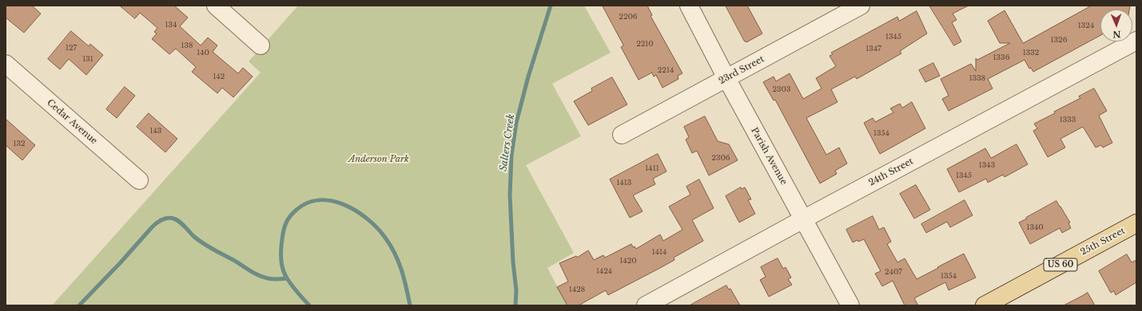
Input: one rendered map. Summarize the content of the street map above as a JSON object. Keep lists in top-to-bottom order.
{
  "streets": {
    "main road": ["25th Street", "US 60"],
    "street": [
      "23rd Street",
      "Cedar Avenue",
      "Parish Avenue",
      "24th Street"
    ]
  },
  "crossings": [
    ["23rd Street", "Parish Avenue"],
    ["Parish Avenue", "24th Street"]
  ],
  "water": ["Salters Creek"],
  "parks": ["Anderson Park"],
  "house_numbers": [
    "2206",
    "134",
    "1324",
    "1345",
    "1326",
    "2210",
    "138",
    "127",
    "1347",
    "140",
    "1332",
    "1336",
    "131",
    "2214",
    "142",
    "1338",
    "2303",
    "1333",
    "143",
    "1354",
    "132",
    "2306",
    "1343",
    "1411",
    "1345",
    "1413",
    "1340",
    "1414",
    "1420",
    "1424",
    "2407",
    "1354",
    "1428"
  ],
  "north": "bottom"
}
